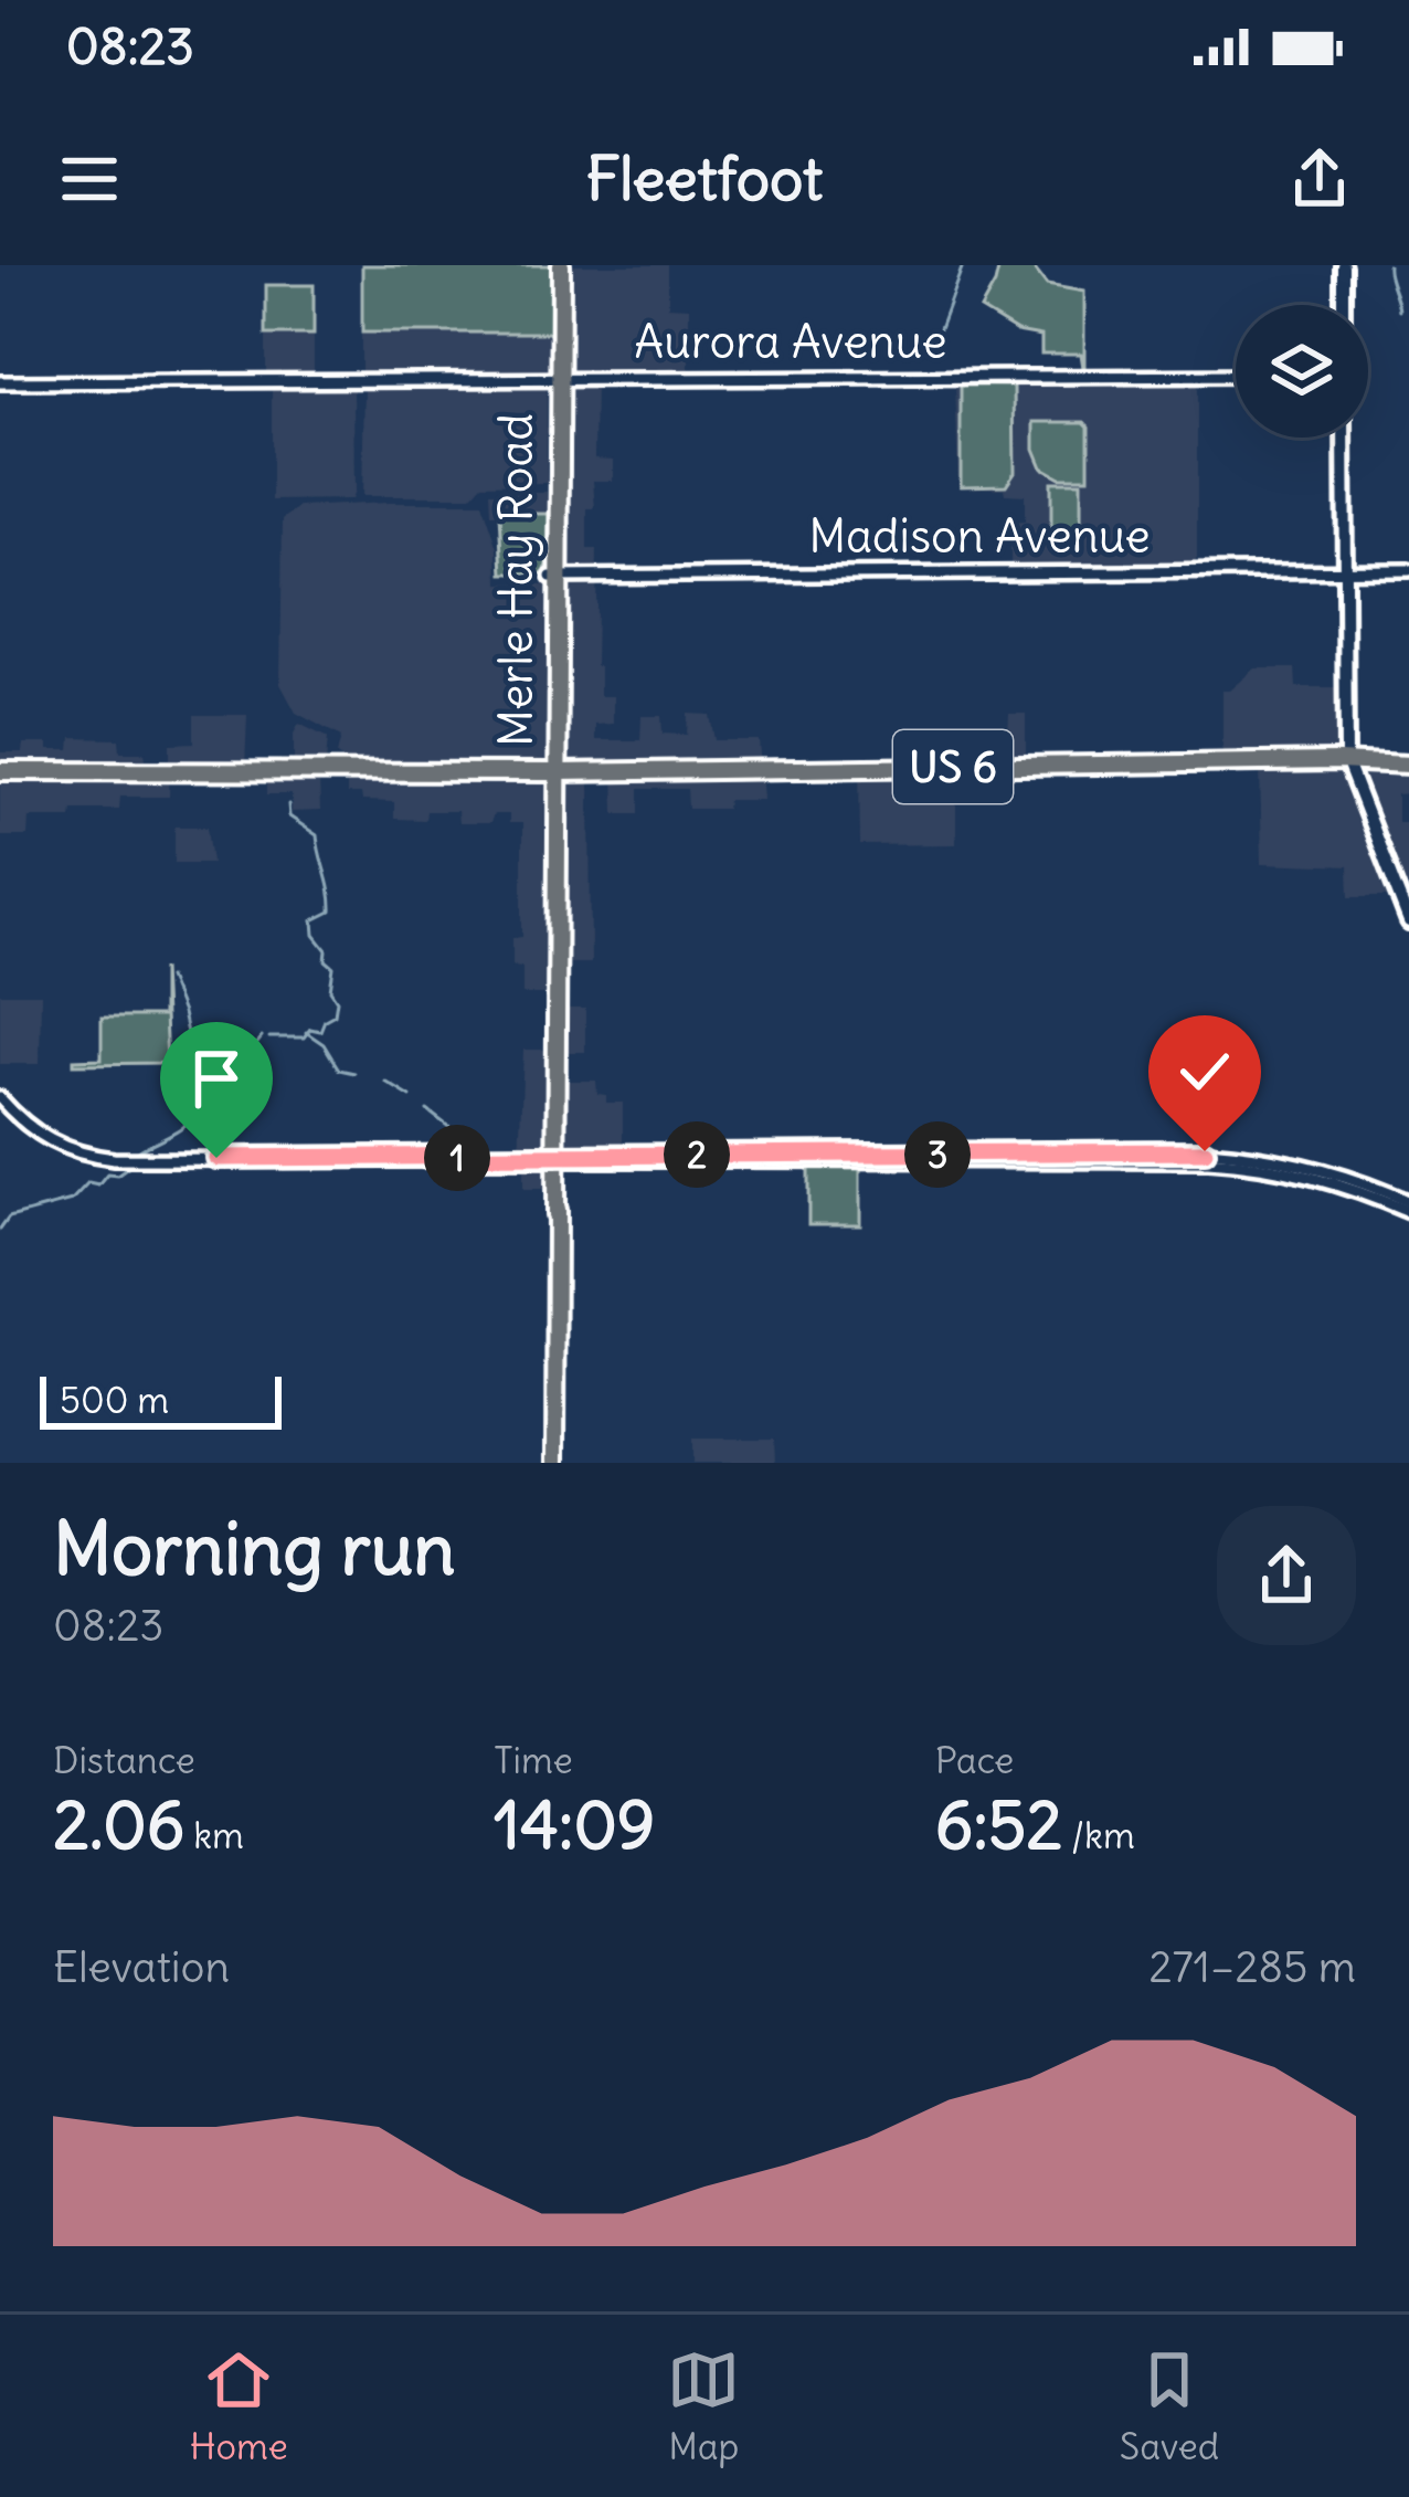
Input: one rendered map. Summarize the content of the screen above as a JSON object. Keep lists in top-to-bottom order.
{
  "streets": {
    "main road": ["Merle Hay Road", "US 6"],
    "street": ["Aurora Avenue", "Madison Avenue"]
  },
  "crossings": [
    ["Aurora Avenue", "Merle Hay Road"],
    ["Madison Avenue", "Merle Hay Road"],
    ["Merle Hay Road", "US 6"]
  ],
  "scale_bar": "500 m",
  "page": {
    "status": "08:23",
    "header": "Fleetfoot",
    "pins": ["2", "3", "1"],
    "scale": "500 m",
    "heading": ["Morning run", "08:23"],
    "stats": [
      ["Distance", "2.06 km"],
      ["Time", "14:09"],
      ["Pace", "6:52 /km"]
    ],
    "chart": ["Elevation", "271–285 m"],
    "tabs": ["Home", "Map", "Saved"]
  }
}
